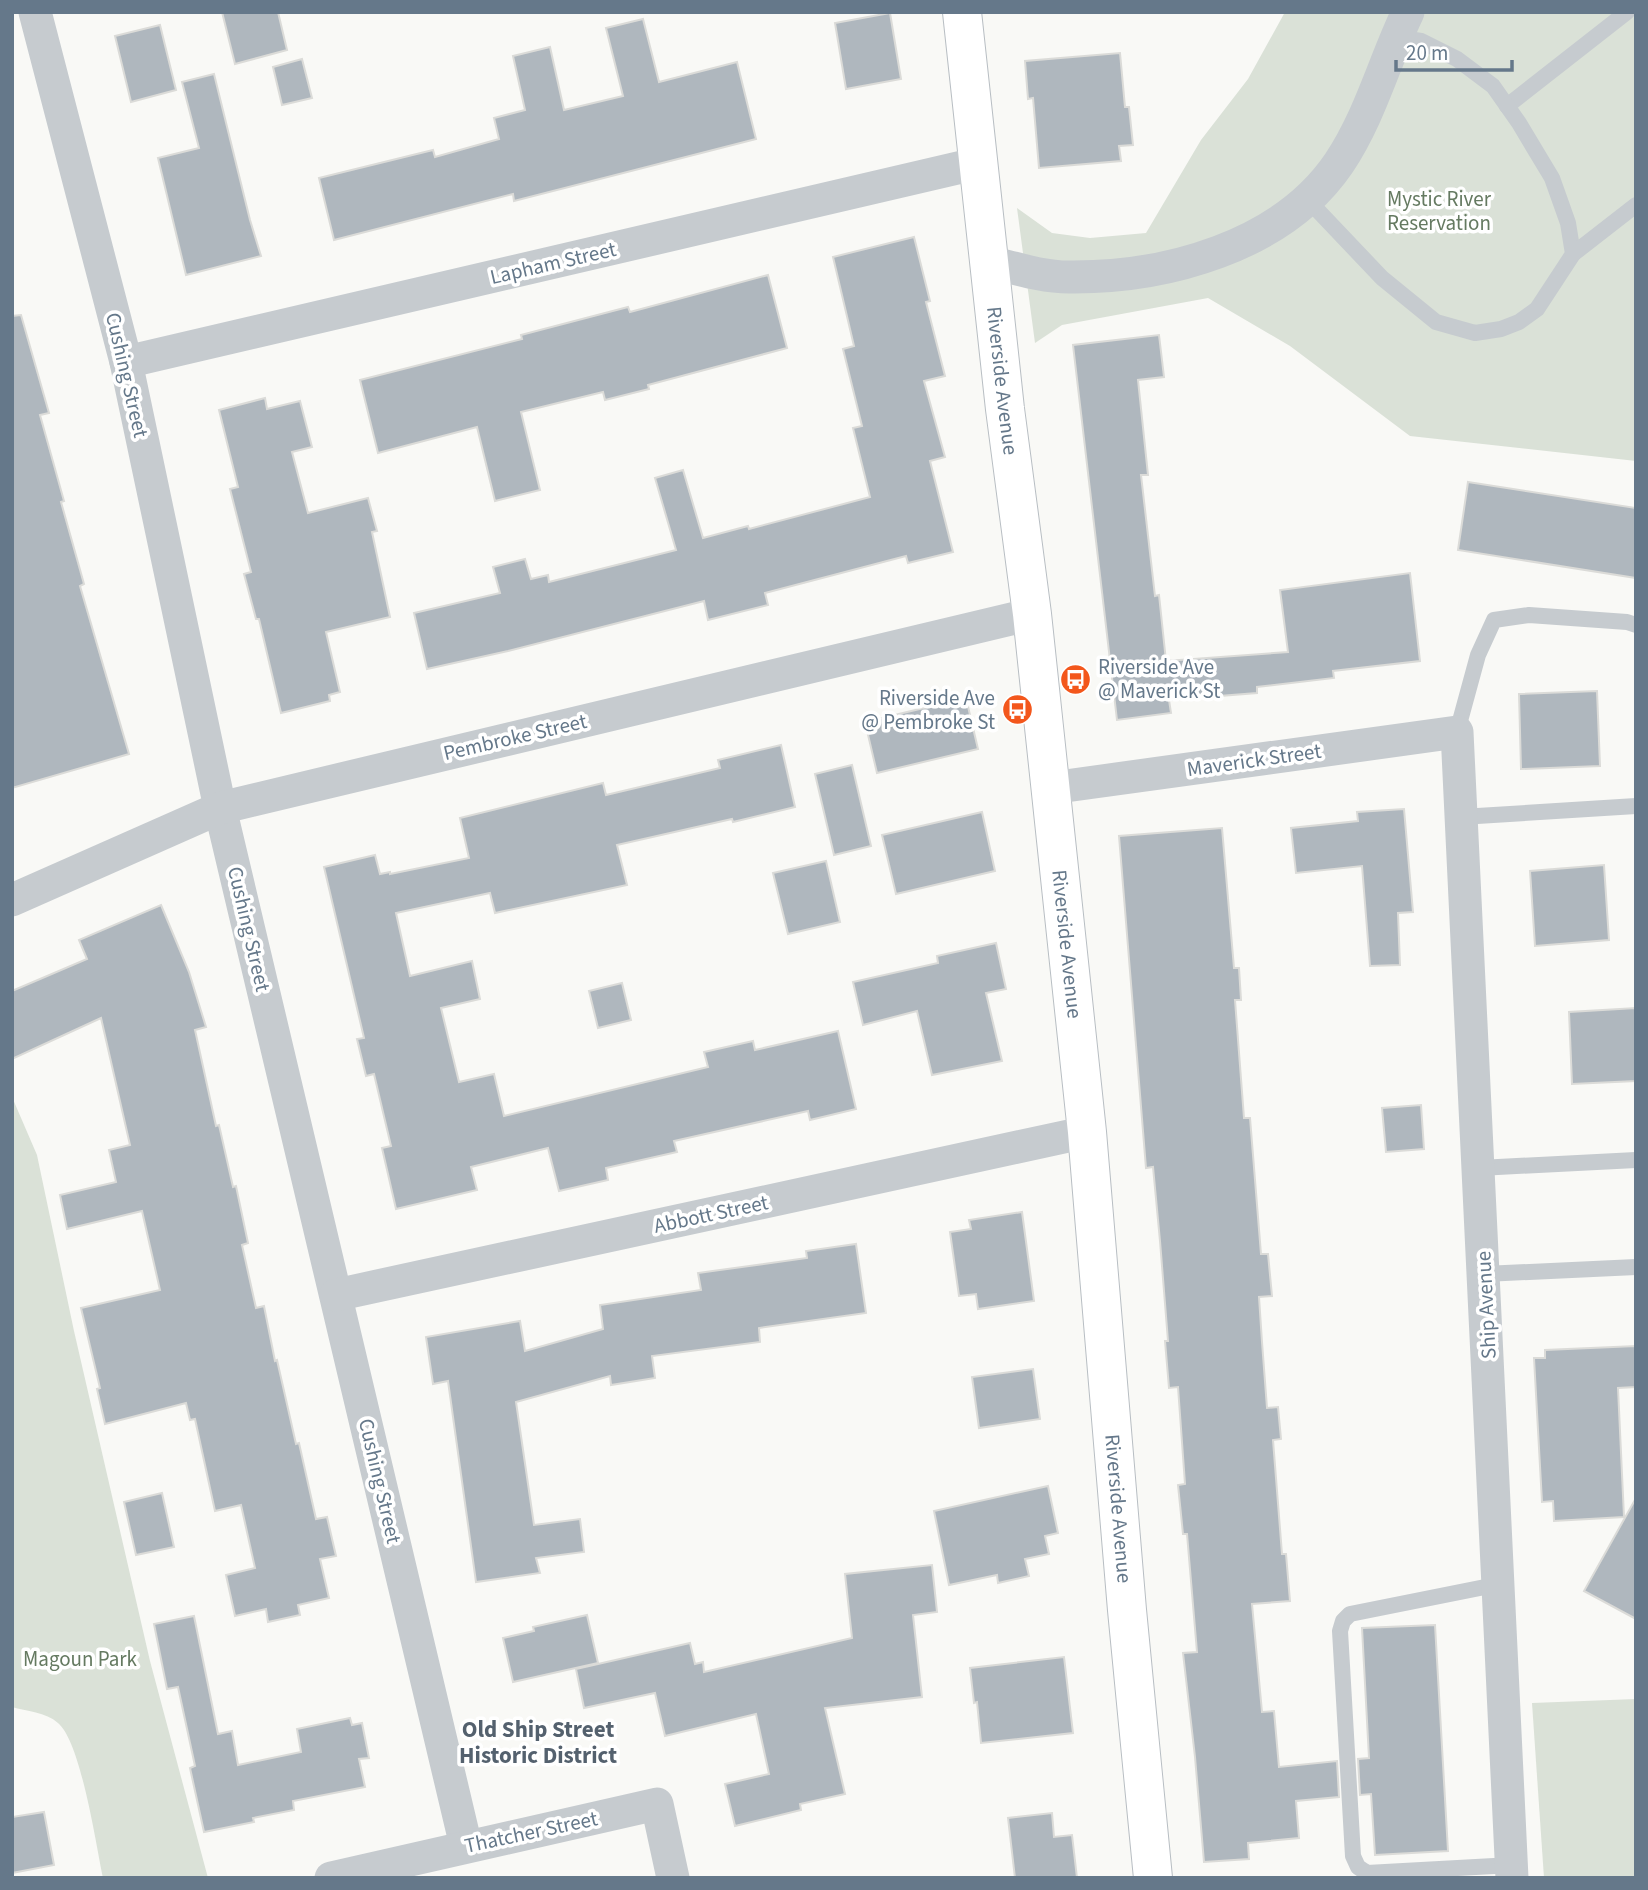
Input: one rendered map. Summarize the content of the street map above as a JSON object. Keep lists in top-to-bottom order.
{
  "streets": {
    "main road": ["Riverside Avenue"],
    "street": [
      "Lapham Street",
      "Cushing Street",
      "Pembroke Street",
      "Maverick Street",
      "Abbott Street",
      "Ship Avenue",
      "Thatcher Street"
    ]
  },
  "crossings": [
    ["Lapham Street", "Cushing Street"],
    ["Lapham Street", "Riverside Avenue"],
    ["Cushing Street", "Pembroke Street"],
    ["Cushing Street", "Abbott Street"],
    ["Cushing Street", "Thatcher Street"],
    ["Riverside Avenue", "Pembroke Street"],
    ["Riverside Avenue", "Maverick Street"],
    ["Riverside Avenue", "Abbott Street"],
    ["Maverick Street", "Ship Avenue"]
  ],
  "districts": ["Old Ship Street Historic District"],
  "parks": ["Mystic River Reservation", "Magoun Park"],
  "places": {
    "bus stop": ["Riverside Ave @ Maverick St", "Riverside Ave @ Pembroke St"]
  },
  "scale_bar": "20 m"
}
